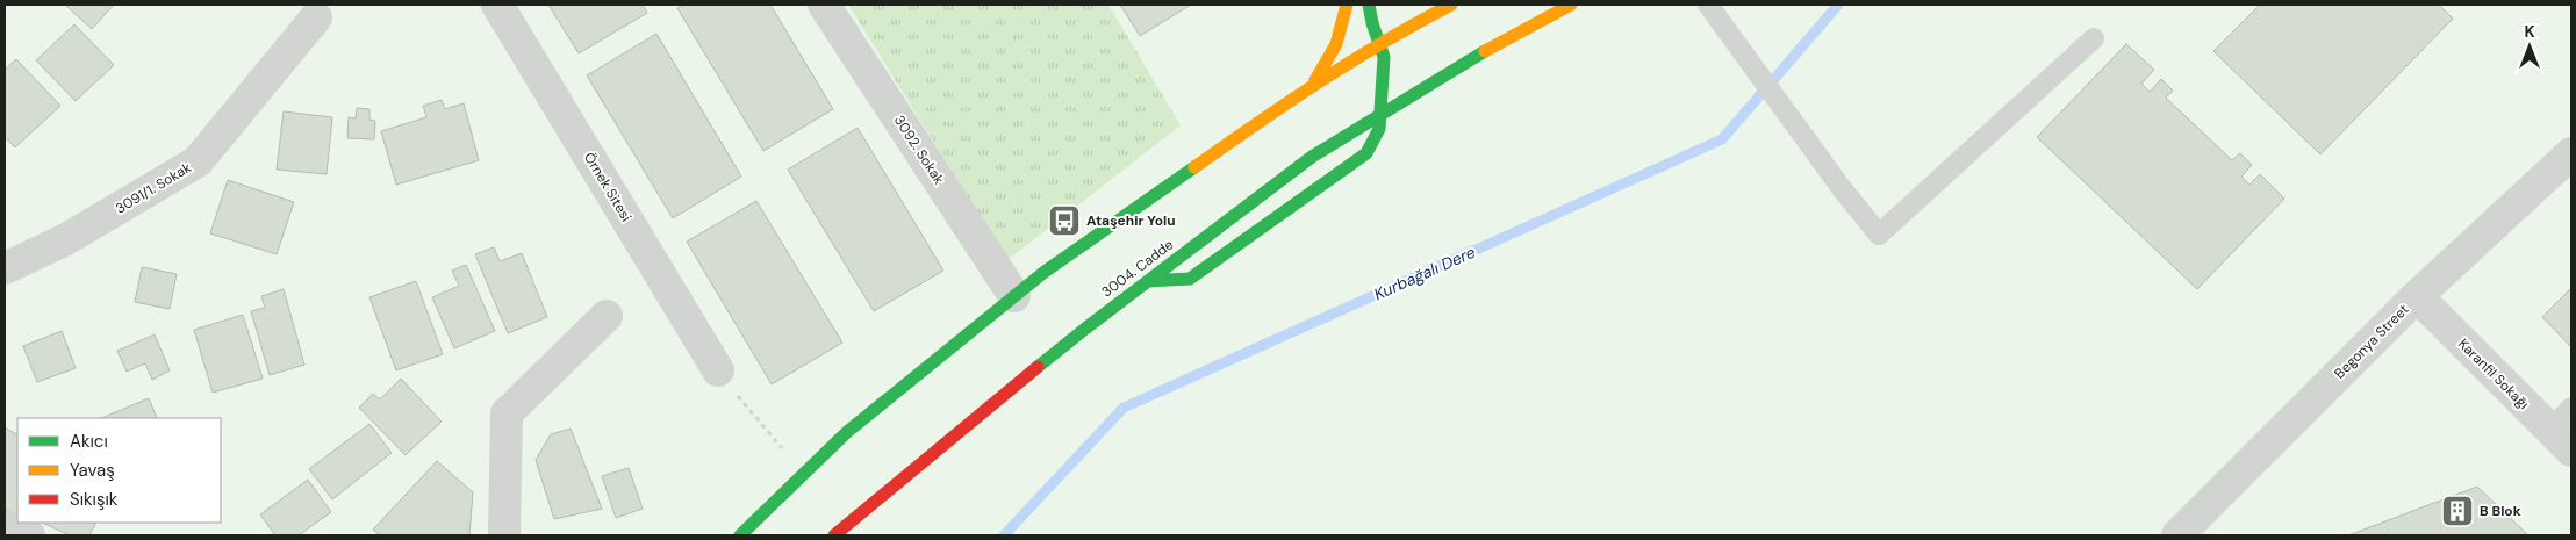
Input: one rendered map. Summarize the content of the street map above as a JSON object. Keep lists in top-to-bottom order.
{
  "streets": {
    "main road": ["3004. Cadde"],
    "street": [
      "3092. Sokak",
      "Örnek Sitesi",
      "3091/1. Sokak",
      "Begonya Street",
      "Karanfil Sokağı"
    ]
  },
  "crossings": [
    ["Begonya Street", "Karanfil Sokağı"]
  ],
  "water": ["Kurbağalı Dere"],
  "places": {
    "bus stop": ["Ataşehir Yolu"],
    "building": ["B Blok"]
  },
  "legend": ["Akıcı", "Yavaş", "Sıkışık"],
  "north": "top"
}
